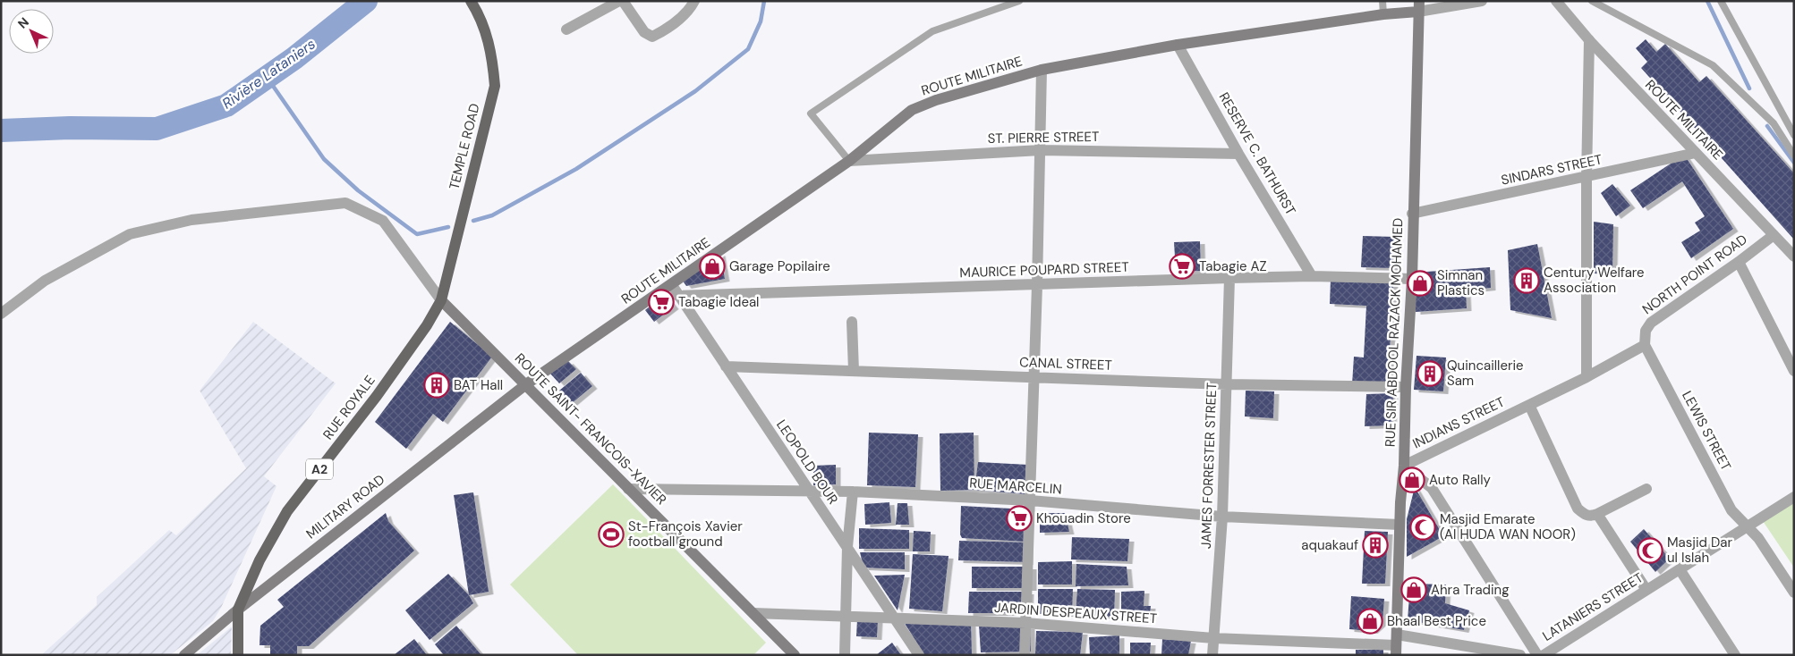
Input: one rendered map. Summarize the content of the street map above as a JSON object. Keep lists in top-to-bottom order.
{
  "streets": {
    "main road": [
      "ROUTE MILITAIRE",
      "TEMPLE ROAD",
      "RUE SIR ABDOOL RAZACK MOHAMED",
      "RUE ROYALE",
      "ROUTE SAINT- FRANCOIS-XAVIER",
      "A2",
      "MILITARY ROAD"
    ],
    "street": [
      "ST. PIERRE STREET",
      "RESERVE C. BATHURST",
      "SINDARS STREET",
      "MAURICE POUPARD STREET",
      "NORTH POINT ROAD",
      "CANAL STREET",
      "INDIANS STREET",
      "LEWIS STREET",
      "LEOPOLD BOUR",
      "JAMES FORRESTER STREET",
      "RUE MARCELIN",
      "LATANIERS STREET",
      "JARDIN DESPEAUX STREET"
    ]
  },
  "crossings": [
    ["ROUTE MILITAIRE", "ST. PIERRE STREET"],
    ["ROUTE MILITAIRE", "RESERVE C. BATHURST"],
    ["ROUTE MILITAIRE", "SINDARS STREET"],
    ["ROUTE MILITAIRE", "NORTH POINT ROAD"],
    ["ROUTE MILITAIRE", "RUE SIR ABDOOL RAZACK MOHAMED"],
    ["ROUTE MILITAIRE", "ROUTE SAINT- FRANCOIS-XAVIER"],
    ["ROUTE MILITAIRE", "LEOPOLD BOUR"],
    ["ROUTE MILITAIRE", "MILITARY ROAD"],
    ["ST. PIERRE STREET", "RESERVE C. BATHURST"],
    ["TEMPLE ROAD", "RUE ROYALE"],
    ["TEMPLE ROAD", "ROUTE SAINT- FRANCOIS-XAVIER"],
    ["RESERVE C. BATHURST", "MAURICE POUPARD STREET"],
    ["SINDARS STREET", "RUE SIR ABDOOL RAZACK MOHAMED"],
    ["MAURICE POUPARD STREET", "RUE SIR ABDOOL RAZACK MOHAMED"],
    ["MAURICE POUPARD STREET", "LEOPOLD BOUR"],
    ["MAURICE POUPARD STREET", "JAMES FORRESTER STREET"],
    ["NORTH POINT ROAD", "INDIANS STREET"],
    ["NORTH POINT ROAD", "LEWIS STREET"],
    ["RUE SIR ABDOOL RAZACK MOHAMED", "CANAL STREET"],
    ["RUE SIR ABDOOL RAZACK MOHAMED", "INDIANS STREET"],
    ["RUE SIR ABDOOL RAZACK MOHAMED", "RUE MARCELIN"],
    ["RUE SIR ABDOOL RAZACK MOHAMED", "JARDIN DESPEAUX STREET"],
    ["CANAL STREET", "LEOPOLD BOUR"],
    ["CANAL STREET", "JAMES FORRESTER STREET"],
    ["RUE ROYALE", "ROUTE SAINT- FRANCOIS-XAVIER"],
    ["RUE ROYALE", "MILITARY ROAD"],
    ["INDIANS STREET", "LEWIS STREET"],
    ["ROUTE SAINT- FRANCOIS-XAVIER", "RUE MARCELIN"],
    ["ROUTE SAINT- FRANCOIS-XAVIER", "MILITARY ROAD"],
    ["ROUTE SAINT- FRANCOIS-XAVIER", "JARDIN DESPEAUX STREET"],
    ["LEWIS STREET", "LATANIERS STREET"],
    ["LEOPOLD BOUR", "RUE MARCELIN"],
    ["LEOPOLD BOUR", "JARDIN DESPEAUX STREET"],
    ["JAMES FORRESTER STREET", "RUE MARCELIN"],
    ["JAMES FORRESTER STREET", "JARDIN DESPEAUX STREET"]
  ],
  "water": ["Rivière Lataniers"],
  "places": {
    "shop": [
      "Garage Popilaire",
      "Simnan Plastics",
      "Auto Rally",
      "Ahra Trading",
      "Bhaal Best Price"
    ],
    "supermarket": ["Tabagie AZ", "Tabagie Ideal", "Khouadin Store"],
    "building": [
      "Century Welfare Association",
      "Quincaillerie Sam",
      "BAT Hall",
      "aquakauf"
    ],
    "mosque": ["Masjid Emarate (Al HUDA WAN NOOR)", "Masjid Dar ul Islah"],
    "sports": ["St-François Xavier football ground"]
  },
  "north": "top left"
}
